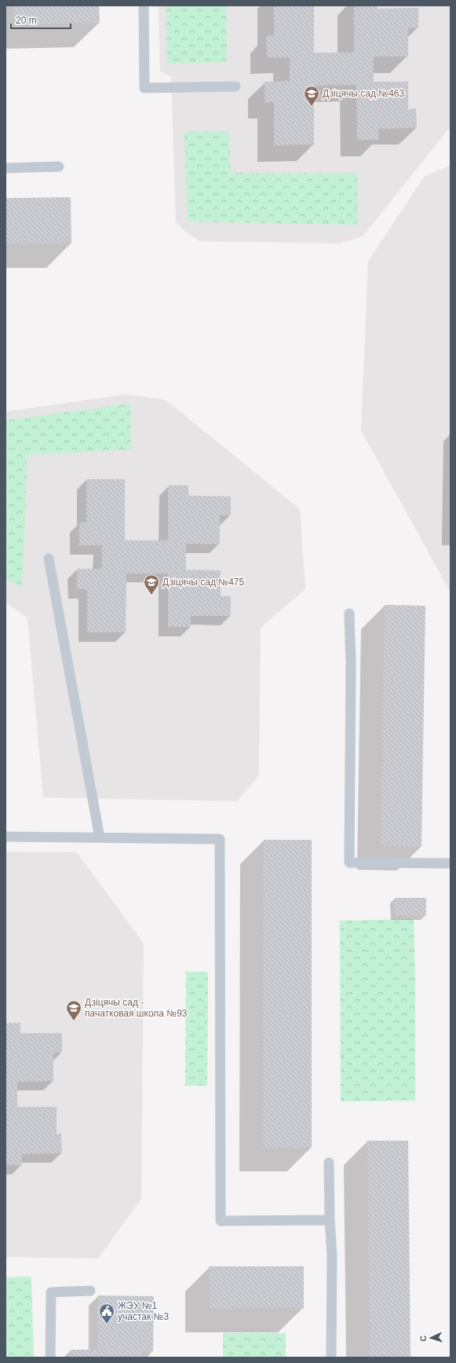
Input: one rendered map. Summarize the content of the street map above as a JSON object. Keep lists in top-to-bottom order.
{
  "places": {
    "school or university": ["Дзіцячы сад №463", "Дзіцячы сад №475", "Дзіцячы сад - пачатковая школа №93"],
    "public building": ["ЖЭУ №1 участак №3"]
  },
  "scale_bar": "20 m",
  "north": "left"
}
